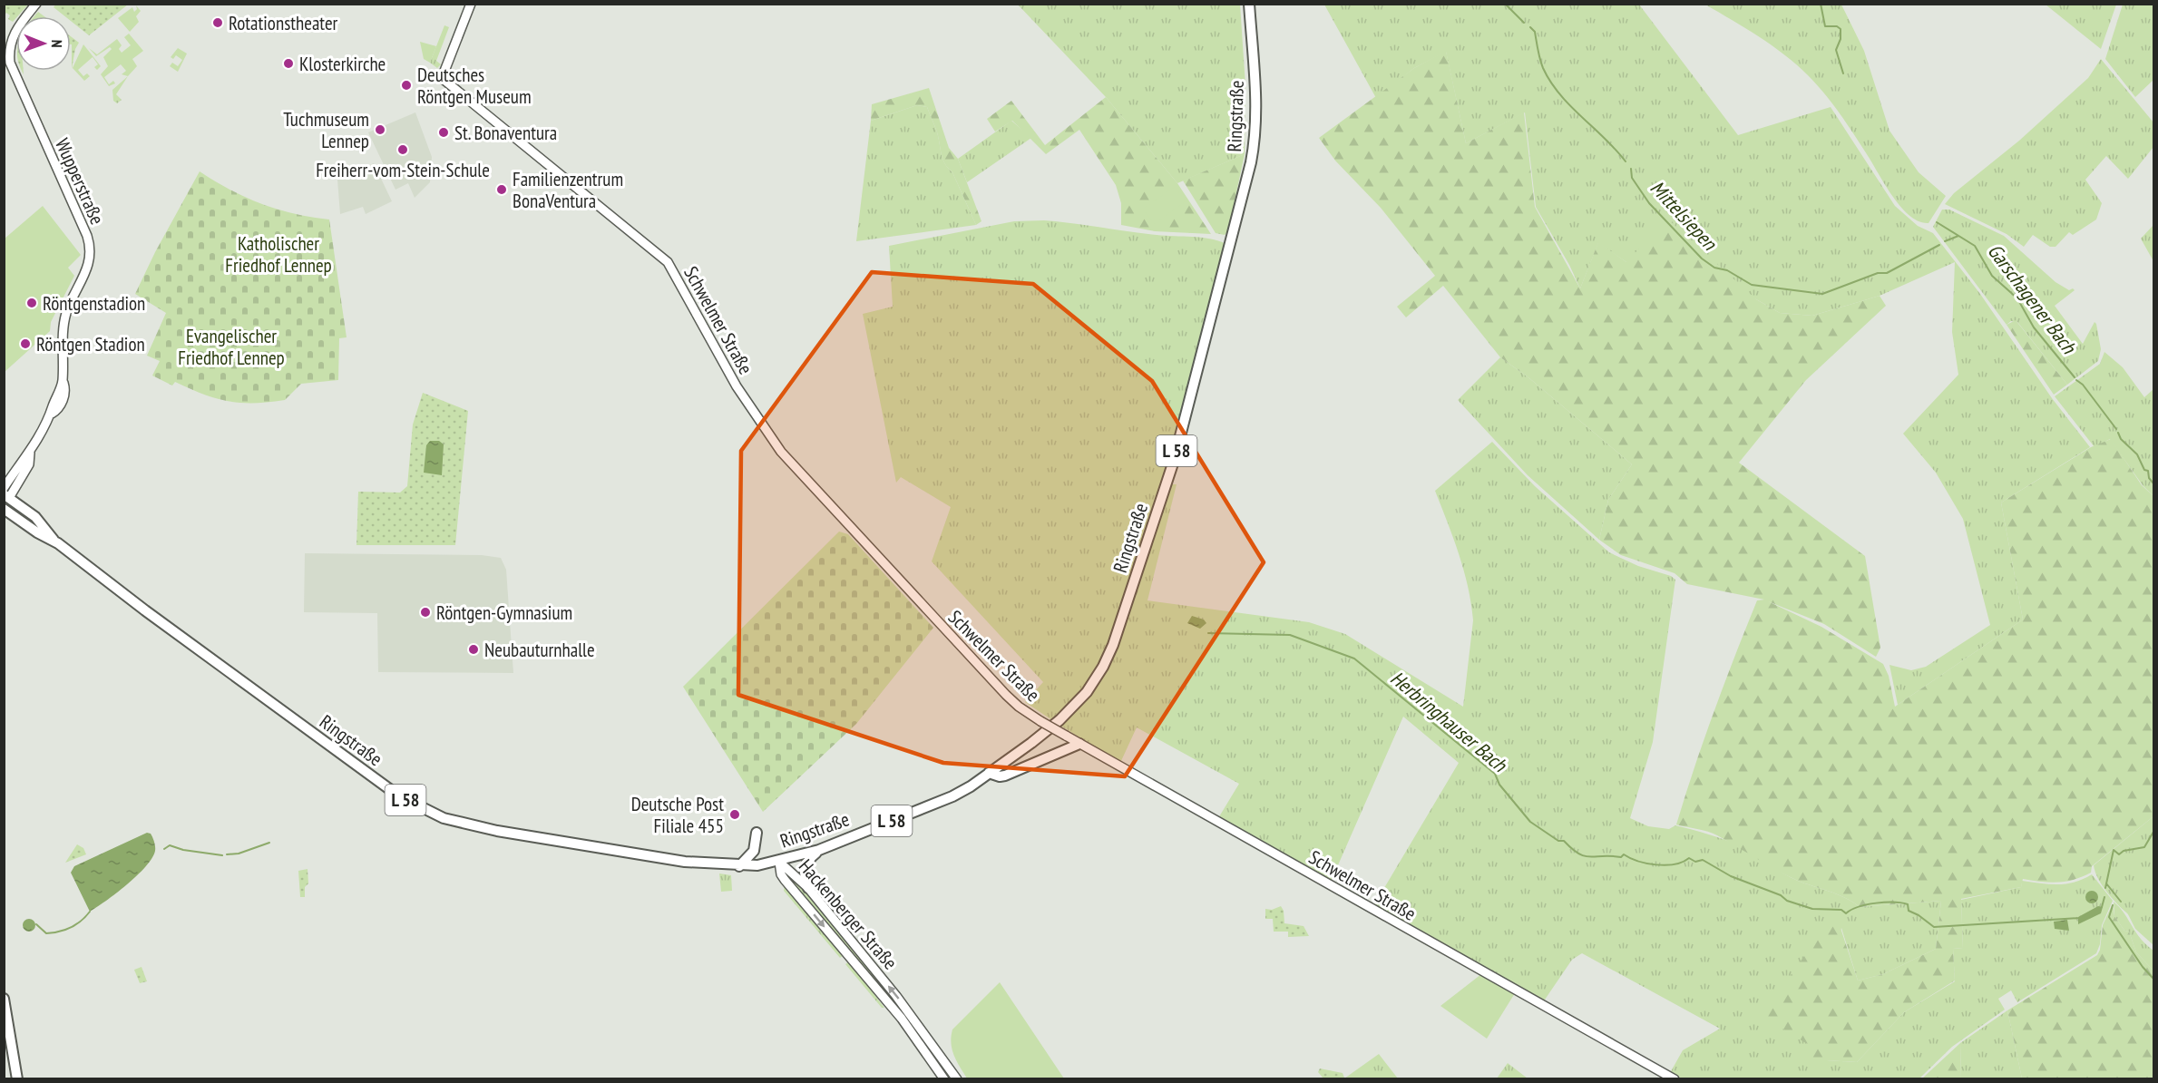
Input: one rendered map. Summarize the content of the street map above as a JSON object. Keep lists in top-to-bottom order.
{
  "streets": {
    "main road": ["Ringstraße", "L 58"],
    "street": ["Wupperstraße", "Schwelmer Straße", "Hackenberger Straße"]
  },
  "crossings": [
    ["Ringstraße", "Hackenberger Straße"]
  ],
  "water": ["Mittelsiepen", "Garschagener Bach", "Herbringhauser Bach"],
  "parks": ["Katholischer Friedhof Lennep", "Evangelischer Friedhof Lennep"],
  "places": [
    "Rotationstheater",
    "Klosterkirche",
    "Deutsches Röntgen Museum",
    "Tuchmuseum Lennep",
    "St. Bonaventura",
    "Freiherr-vom-Stein-Schule",
    "Familienzentrum BonaVentura",
    "Röntgenstadion",
    "Röntgen Stadion",
    "Röntgen-Gymnasium",
    "Neubauturnhalle",
    "Deutsche Post Filiale 455"
  ],
  "north": "right"
}
